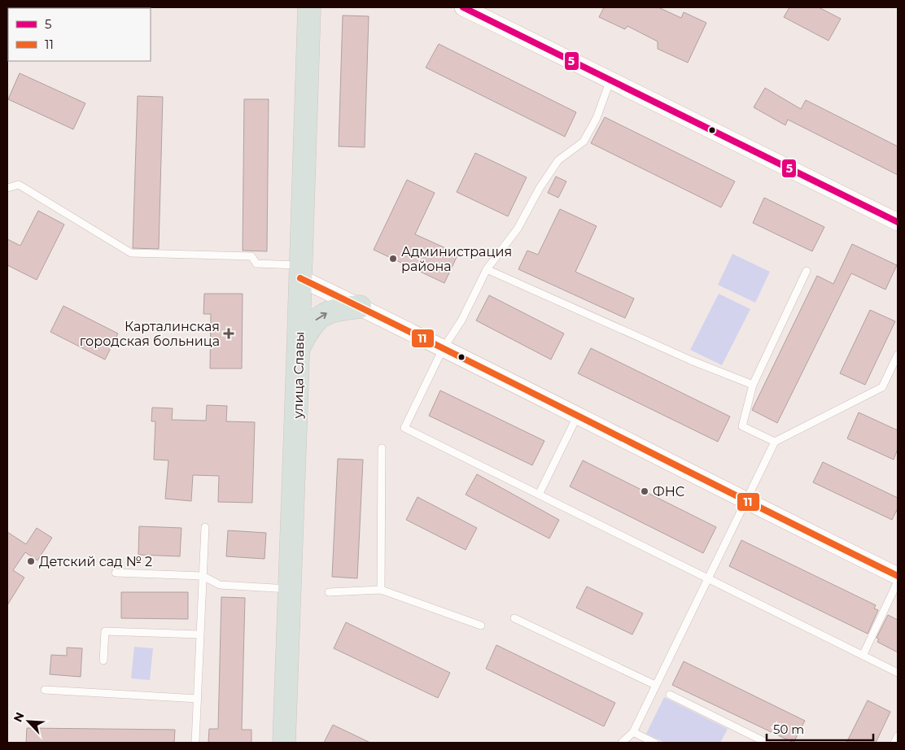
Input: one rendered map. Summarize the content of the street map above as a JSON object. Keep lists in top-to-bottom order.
{
  "streets": {
    "main road": ["улица Славы"]
  },
  "places": {
    "other": ["Администрация района", "ФНС", "Детский сад № 2"],
    "health": ["Карталинская городская больница"]
  },
  "lines": ["transit line 5", "transit line 11"],
  "legend": ["5", "11"],
  "scale_bar": "50 m",
  "north": "top left"
}
